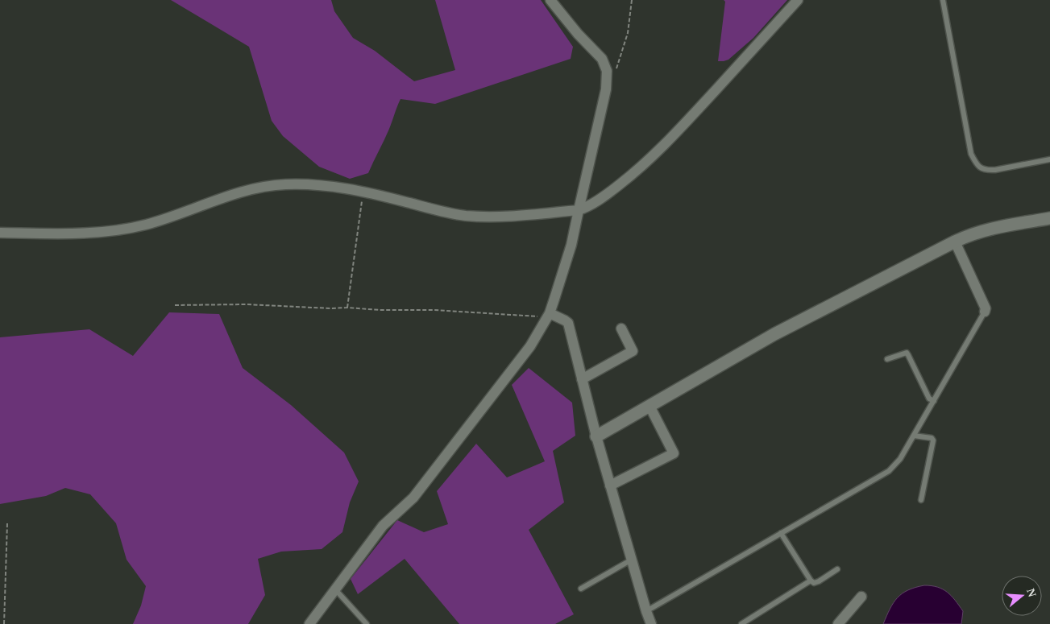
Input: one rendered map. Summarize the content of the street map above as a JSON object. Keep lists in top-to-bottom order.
{
  "north": "right"
}
